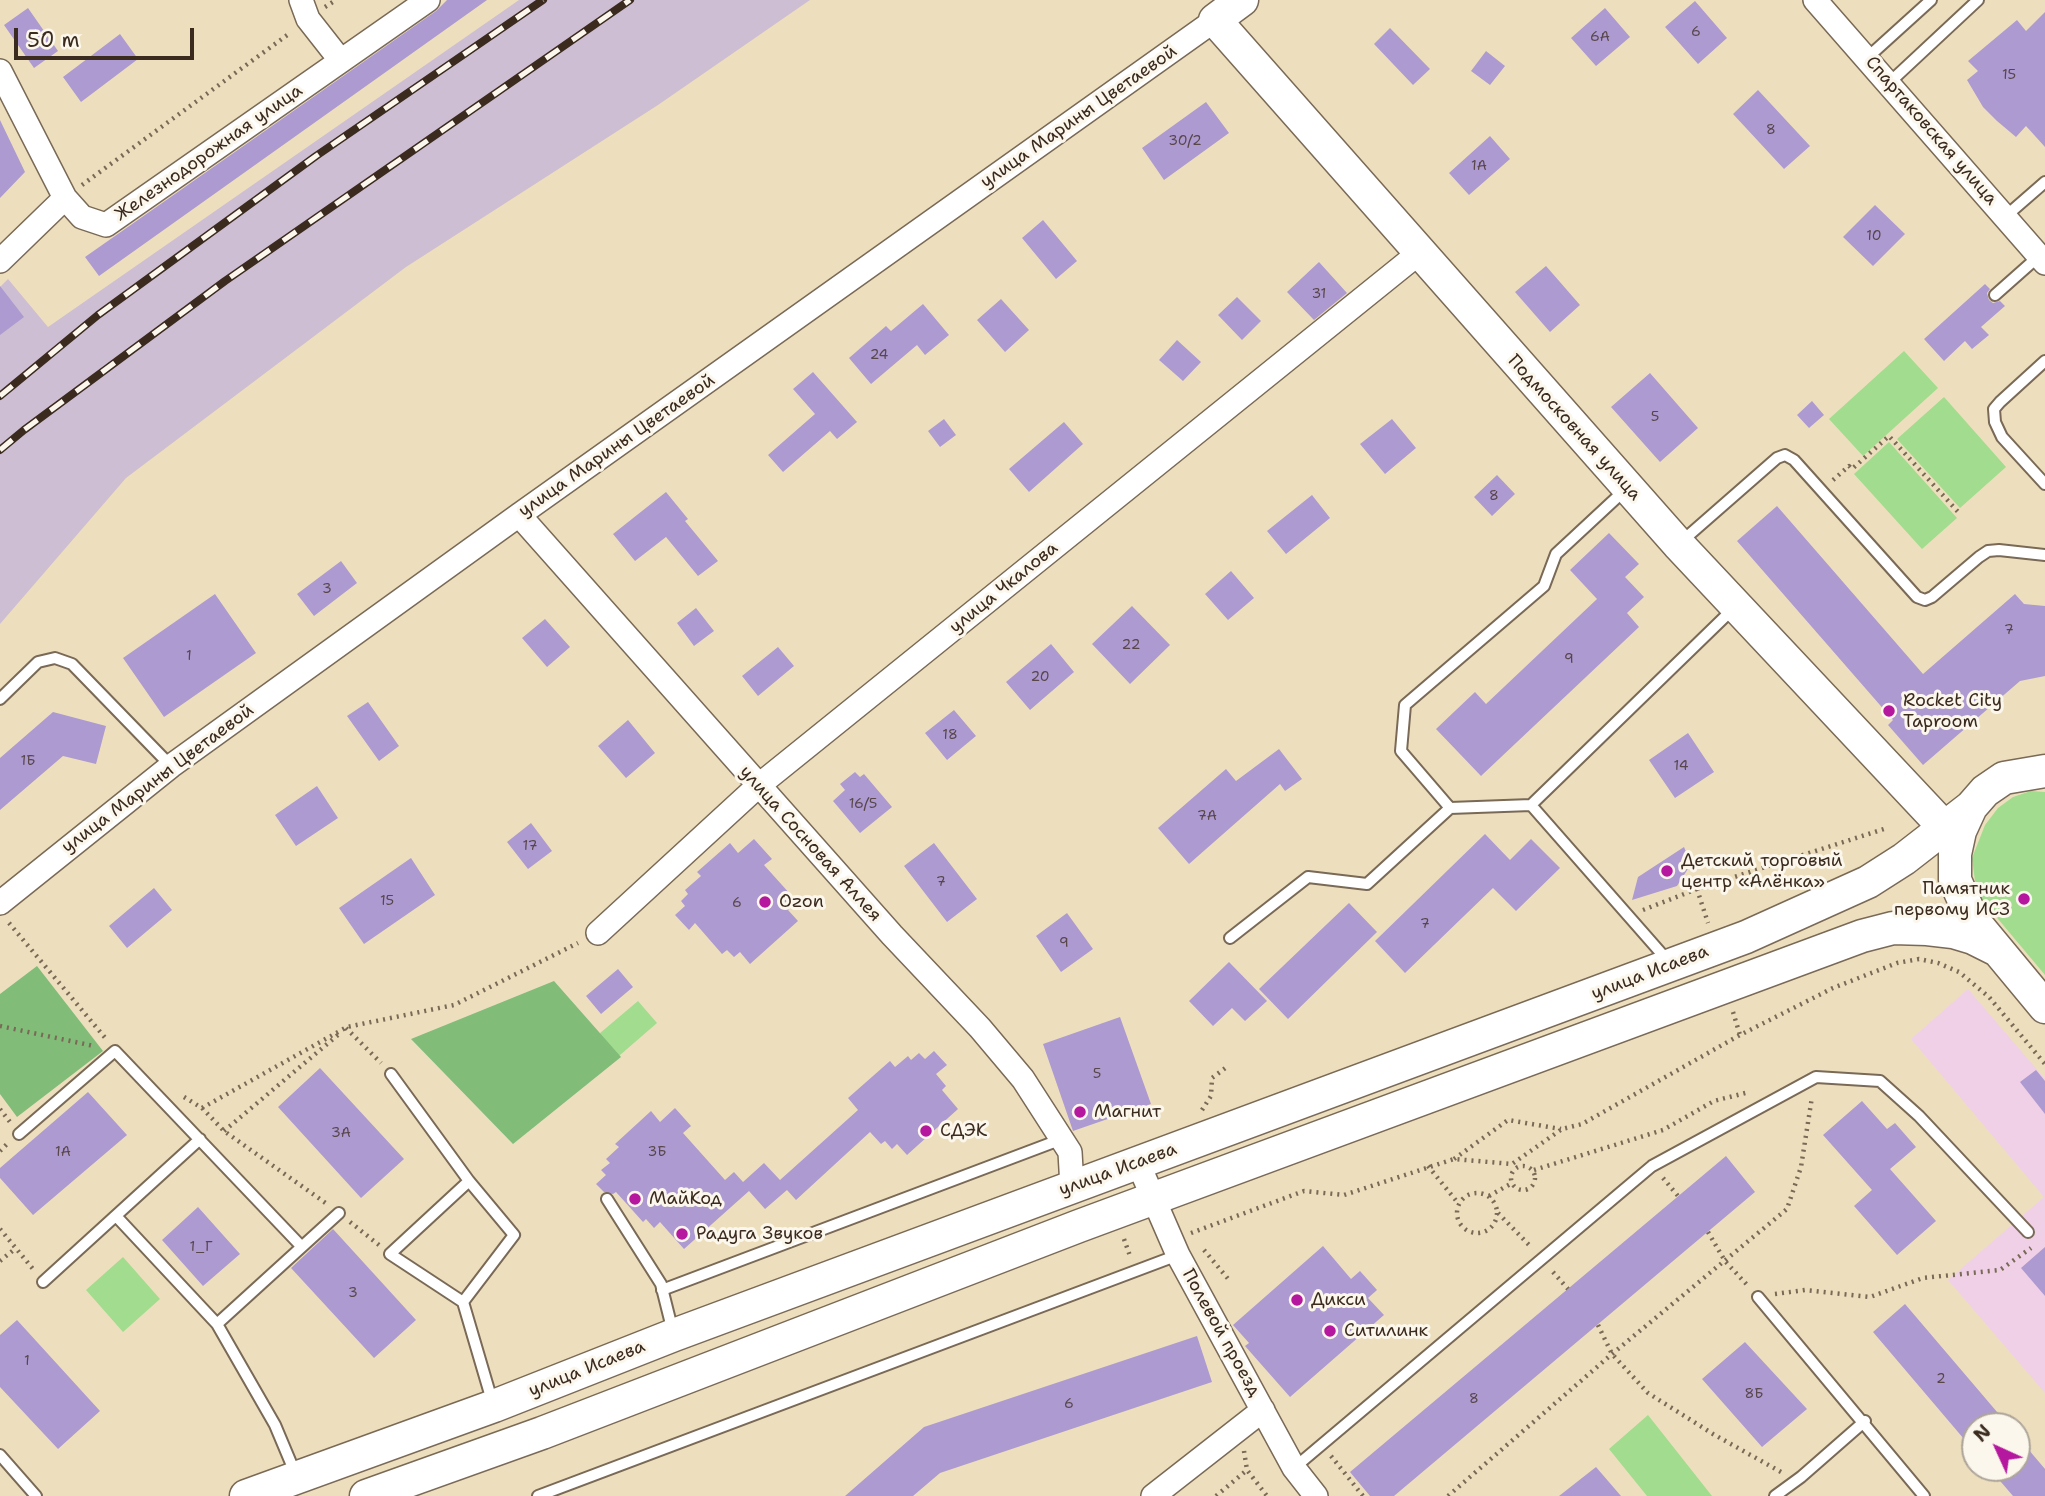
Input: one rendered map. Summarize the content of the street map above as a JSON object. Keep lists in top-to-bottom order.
{
  "streets": {
    "main road": ["улица Марины Цветаевой", "Подмосковная улица", "улица Исаева"],
    "street": [
      "Спартаковская улица",
      "Железнодорожная улица",
      "улица Чкалова",
      "улица Сосновая Аллея",
      "Полевой проезд"
    ]
  },
  "crossings": [
    ["улица Марины Цветаевой", "Подмосковная улица"],
    ["улица Марины Цветаевой", "улица Сосновая Аллея"],
    ["Подмосковная улица", "улица Чкалова"],
    ["Подмосковная улица", "улица Исаева"],
    ["улица Чкалова", "улица Сосновая Аллея"],
    ["улица Сосновая Аллея", "улица Исаева"],
    ["улица Исаева", "Полевой проезд"]
  ],
  "places": [
    "Rocket City Taproom",
    "Детский торговый центр «Алёнка»",
    "Памятник первому ИСЗ",
    "Ozon",
    "Магнит",
    "СДЭК",
    "МайКод",
    "Радуга Звуков",
    "Дикси",
    "Ситилинк"
  ],
  "house_numbers": [
    "6",
    "6А",
    "15",
    "8",
    "30/2",
    "1А",
    "10",
    "31",
    "24",
    "5",
    "8",
    "3",
    "7",
    "22",
    "1",
    "9",
    "20",
    "18",
    "1Б",
    "14",
    "16/5",
    "7А",
    "17",
    "7",
    "15",
    "6",
    "7",
    "9",
    "5",
    "3А",
    "1А",
    "3Б",
    "1_Г",
    "3",
    "1",
    "2",
    "8Б",
    "8",
    "6"
  ],
  "scale_bar": "50 m",
  "north": "top left"
}
